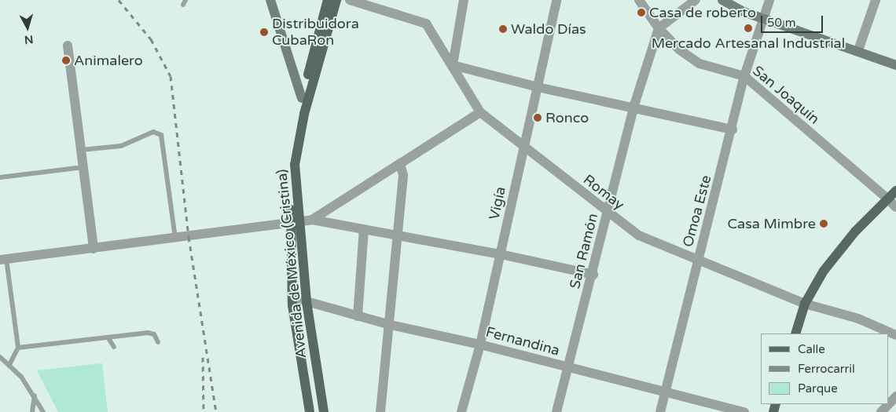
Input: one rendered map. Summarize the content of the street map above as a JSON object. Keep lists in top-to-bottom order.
{
  "streets": {
    "main road": ["Avenida de México (Cristina)"],
    "street": [
      "San Joaquín",
      "Romay",
      "Vigía",
      "Omoa Este",
      "San Ramón",
      "Fernandina"
    ]
  },
  "crossings": [
    ["San Joaquín", "Omoa Este"],
    ["San Joaquín", "San Ramón"],
    ["Romay", "Vigía"],
    ["Romay", "Omoa Este"],
    ["Romay", "San Ramón"],
    ["Vigía", "Fernandina"],
    ["Omoa Este", "Fernandina"],
    ["San Ramón", "Fernandina"],
    ["Avenida de México (Cristina)", "Fernandina"]
  ],
  "places": [
    "Casa de roberto",
    "Mercado Artesanal Industrial",
    "Waldo Días",
    "Distribuidora CubaRon",
    "Animalero",
    "Ronco",
    "Casa Mimbre"
  ],
  "legend": ["Calle", "Ferrocarril", "Parque"],
  "scale_bar": "50 m",
  "north": "bottom"
}
